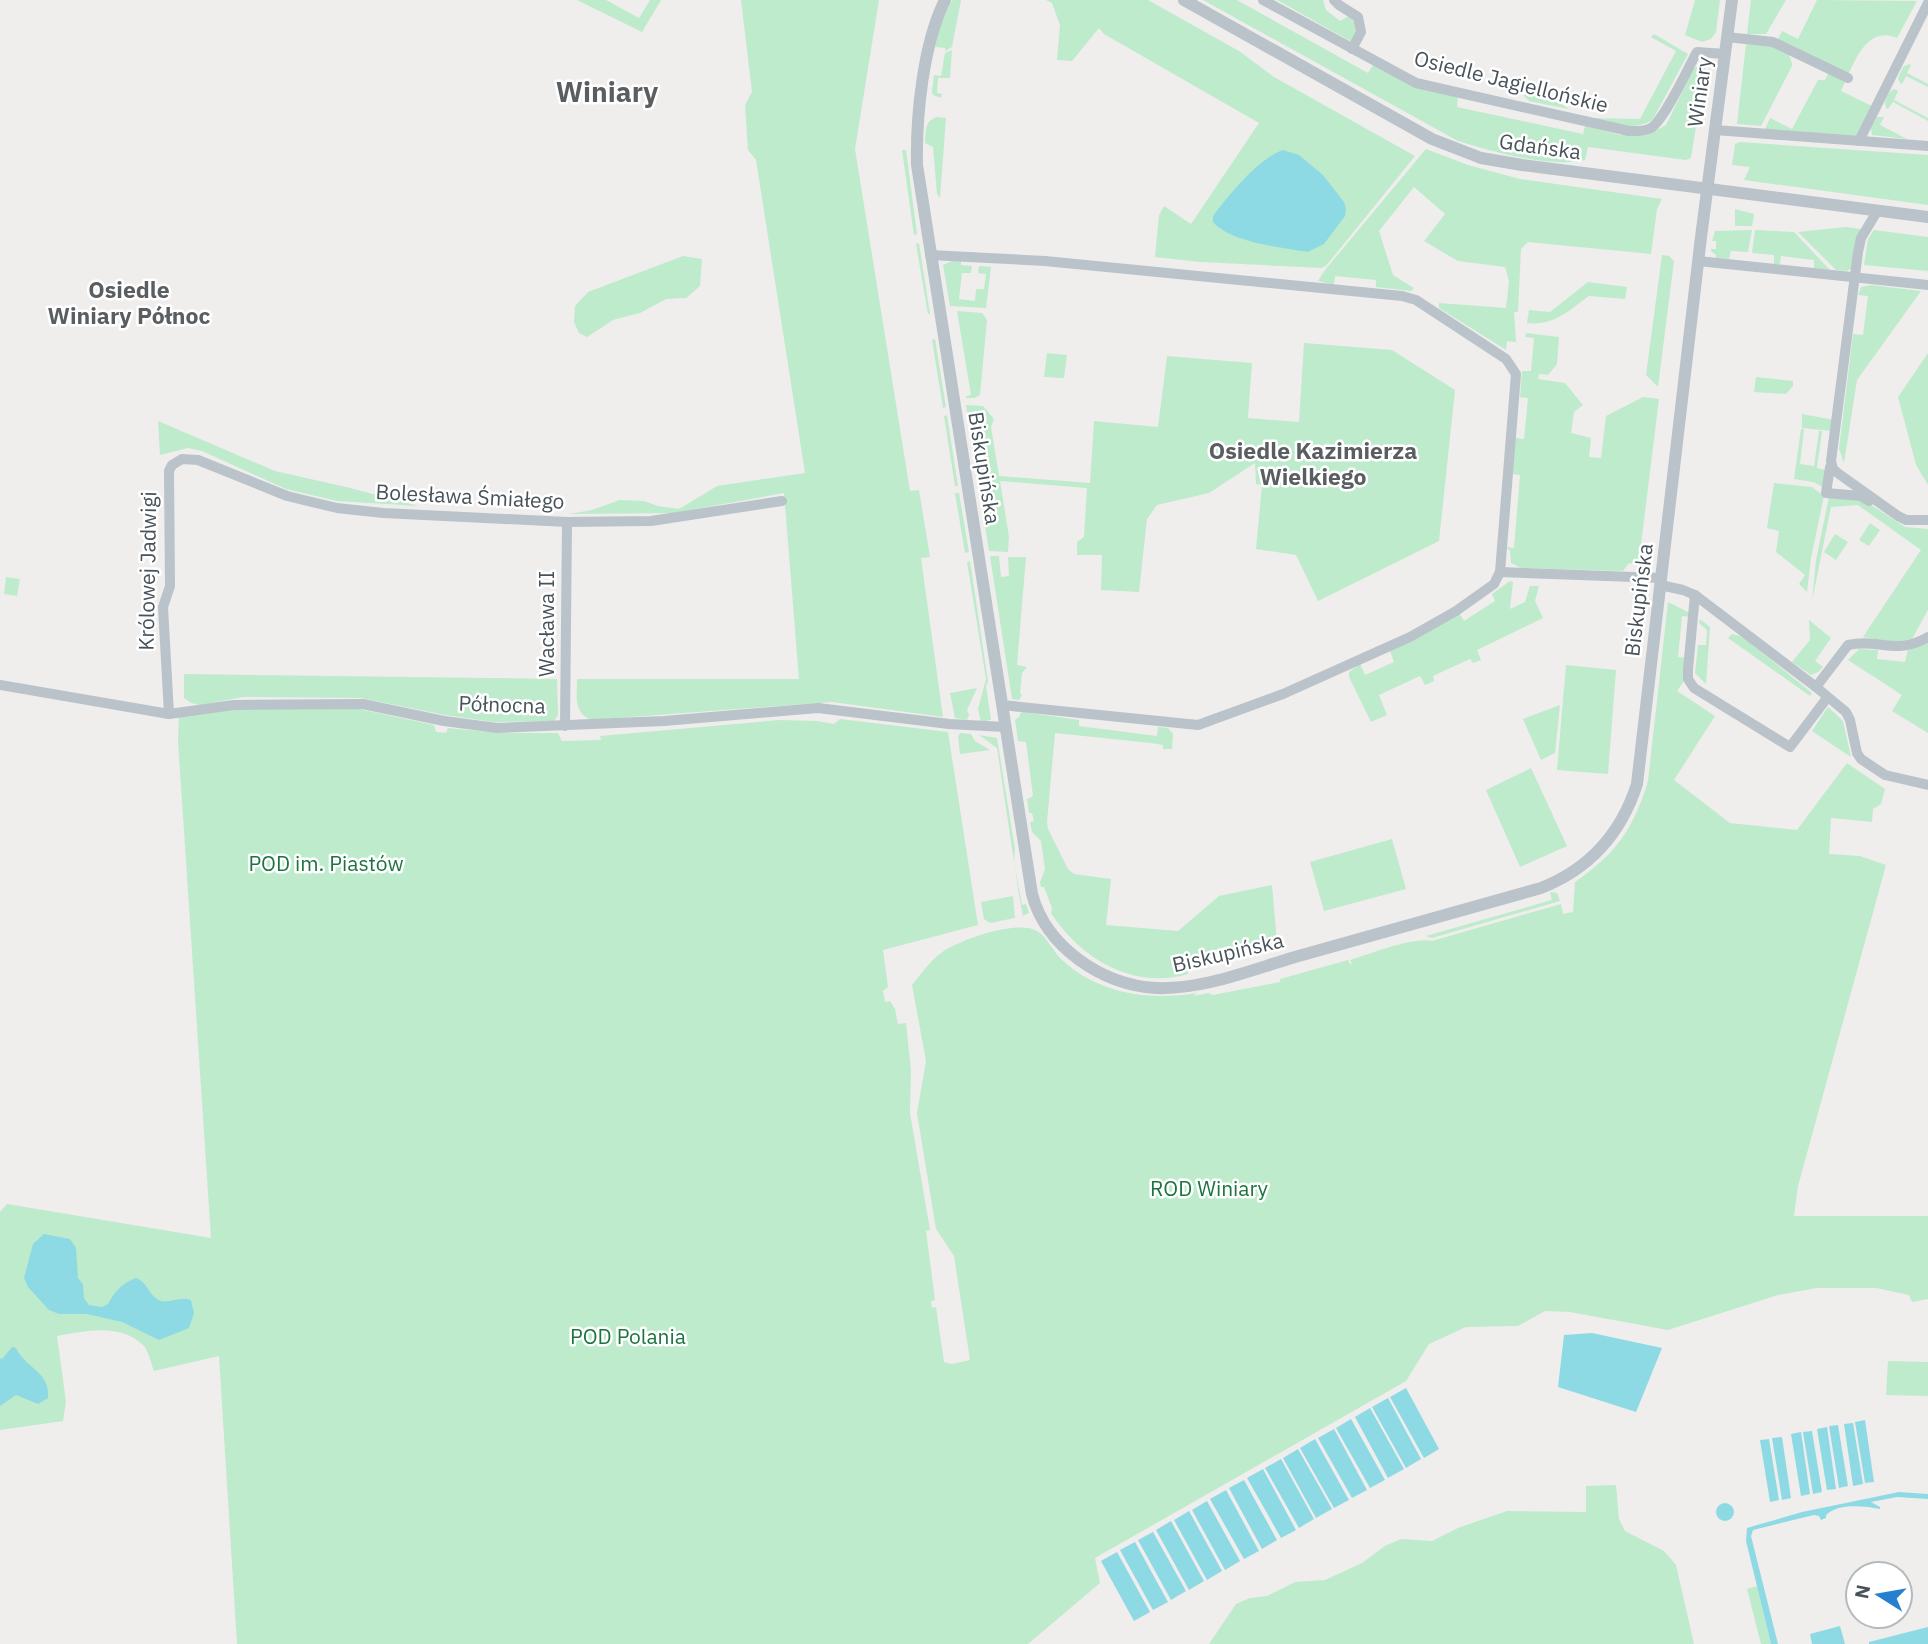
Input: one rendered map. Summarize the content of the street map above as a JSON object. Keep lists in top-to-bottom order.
{
  "streets": {
    "street": [
      "Osiedle Jagiellońskie",
      "Winiary",
      "Gdańska",
      "Biskupińska",
      "Bolesława Śmiałego",
      "Królowej Jadwigi",
      "Wacława II",
      "Północna"
    ]
  },
  "crossings": [
    ["Osiedle Jagiellońskie", "Winiary"],
    ["Winiary", "Gdańska"],
    ["Winiary", "Biskupińska"],
    ["Gdańska", "Biskupińska"],
    ["Biskupińska", "Północna"],
    ["Bolesława Śmiałego", "Królowej Jadwigi"],
    ["Bolesława Śmiałego", "Wacława II"],
    ["Królowej Jadwigi", "Północna"],
    ["Wacława II", "Północna"]
  ],
  "districts": ["Winiary", "Osiedle Winiary Północ", "Osiedle Kazimierza Wielkiego"],
  "parks": ["POD im. Piastów", "ROD Winiary", "POD Polania"],
  "north": "left"
}
